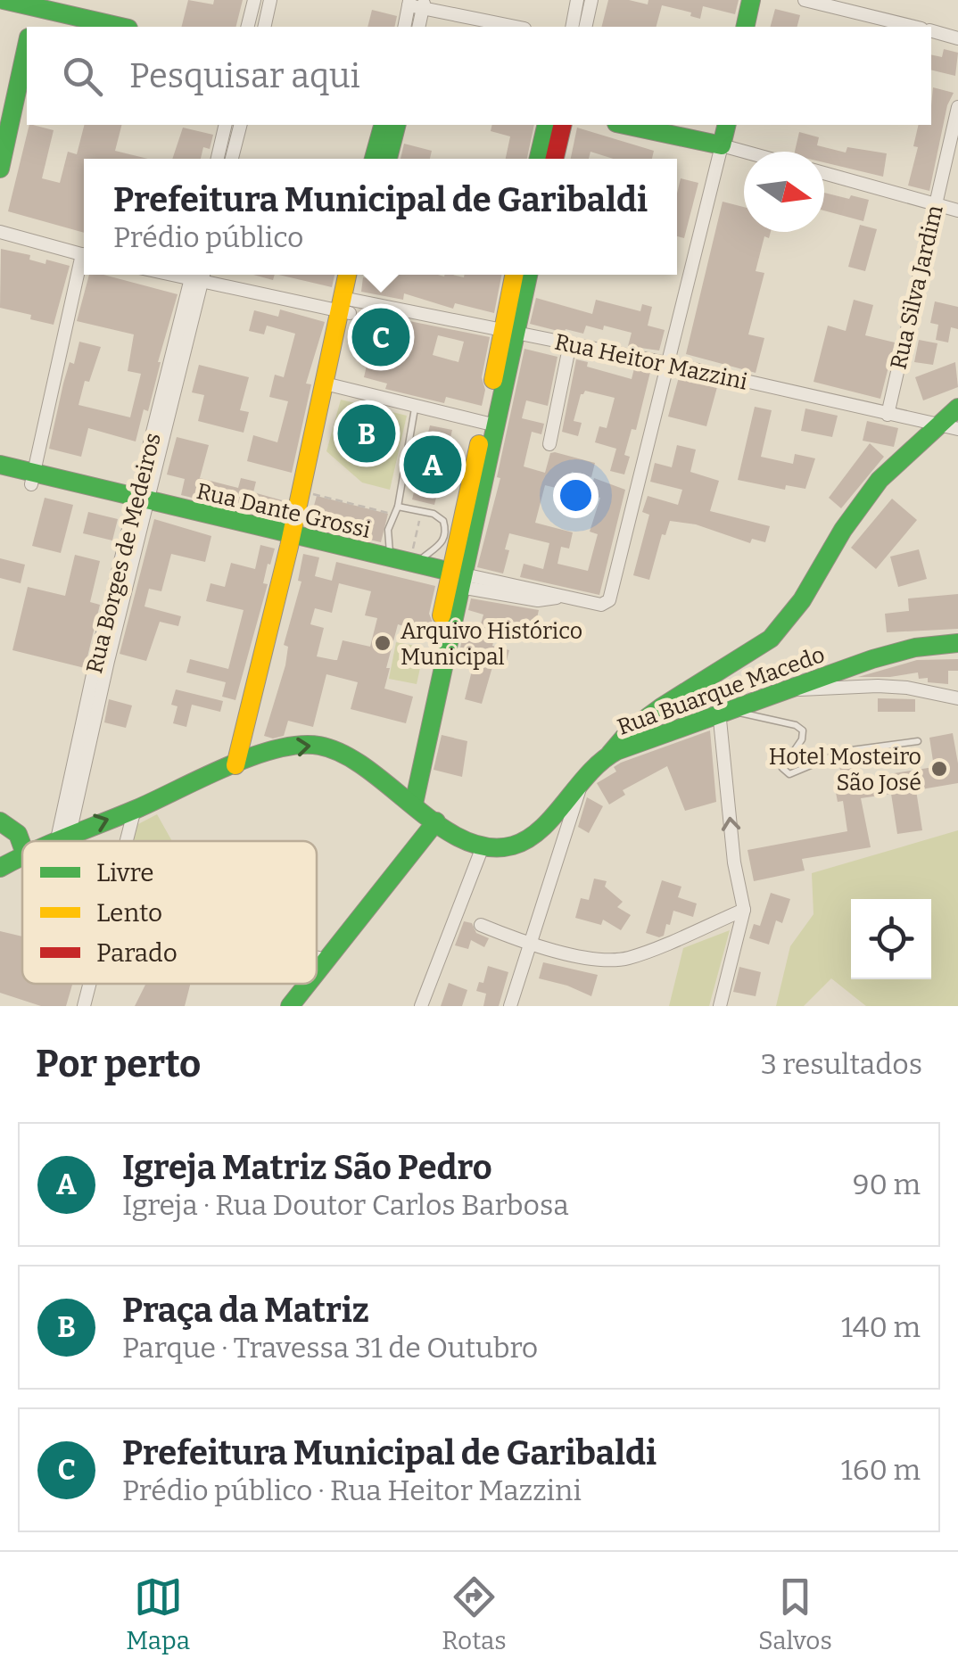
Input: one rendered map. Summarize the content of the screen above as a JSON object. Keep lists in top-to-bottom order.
{
  "streets": {
    "street": [
      "Rua Silva Jardim",
      "Rua Heitor Mazzini",
      "Rua Dante Grossi",
      "Rua Borges de Medeiros",
      "Rua Buarque Macedo"
    ]
  },
  "crossings": [
    ["Rua Silva Jardim", "Rua Heitor Mazzini"],
    ["Rua Heitor Mazzini", "Rua Dante Grossi"],
    ["Rua Heitor Mazzini", "Rua Borges de Medeiros"],
    ["Rua Dante Grossi", "Rua Borges de Medeiros"]
  ],
  "places": ["Arquivo Histórico Municipal", "Hotel Mosteiro São José"],
  "legend": ["Livre", "Lento", "Parado"],
  "north": "right",
  "page": {
    "search": "Pesquisar aqui",
    "popup": ["Prefeitura Municipal de Garibaldi", "Prédio público"],
    "pins": ["C", "B", "A"],
    "heading": ["Por perto", "3 resultados"],
    "list": [
      {
        "mark": "A",
        "name": "Igreja Matriz São Pedro",
        "note": "Igreja · Rua Doutor Carlos Barbosa",
        "value": "90 m"
      },
      {
        "mark": "B",
        "name": "Praça da Matriz",
        "note": "Parque · Travessa 31 de Outubro",
        "value": "140 m"
      },
      {
        "mark": "C",
        "name": "Prefeitura Municipal de Garibaldi",
        "note": "Prédio público · Rua Heitor Mazzini",
        "value": "160 m"
      }
    ],
    "nav": ["Mapa", "Rotas", "Salvos"]
  }
}
